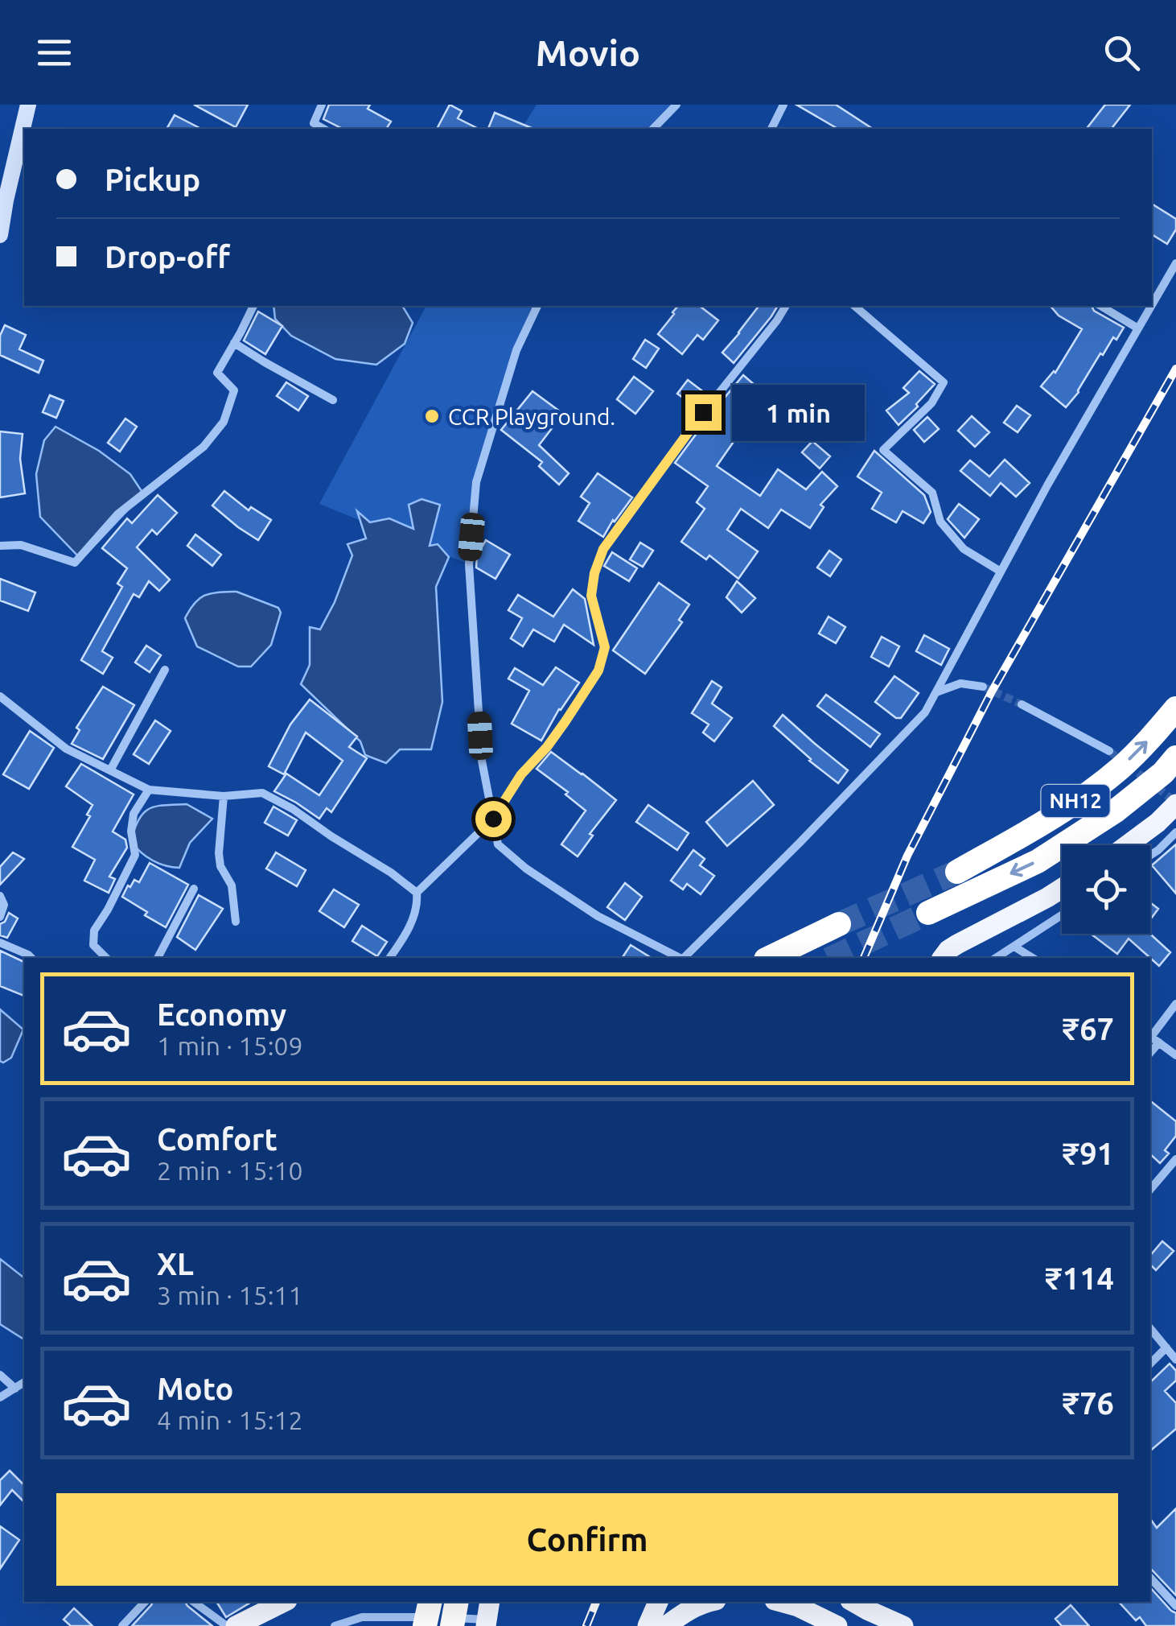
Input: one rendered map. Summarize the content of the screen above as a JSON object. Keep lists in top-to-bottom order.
{
  "streets": {
    "highway": ["NH12"]
  },
  "places": ["CCR Playground."],
  "page": {
    "header": "Movio",
    "banner": ["Pickup", "Drop-off"],
    "bubble": "1 min",
    "list": [
      {
        "name": "Economy",
        "note": "1 min · 15:09",
        "value": "₹67"
      },
      {
        "name": "Comfort",
        "note": "2 min · 15:10",
        "value": "₹91"
      },
      {
        "name": "XL",
        "note": "3 min · 15:11",
        "value": "₹114"
      },
      {
        "name": "Moto",
        "note": "4 min · 15:12",
        "value": "₹76"
      }
    ],
    "buttons": "Confirm"
  }
}
